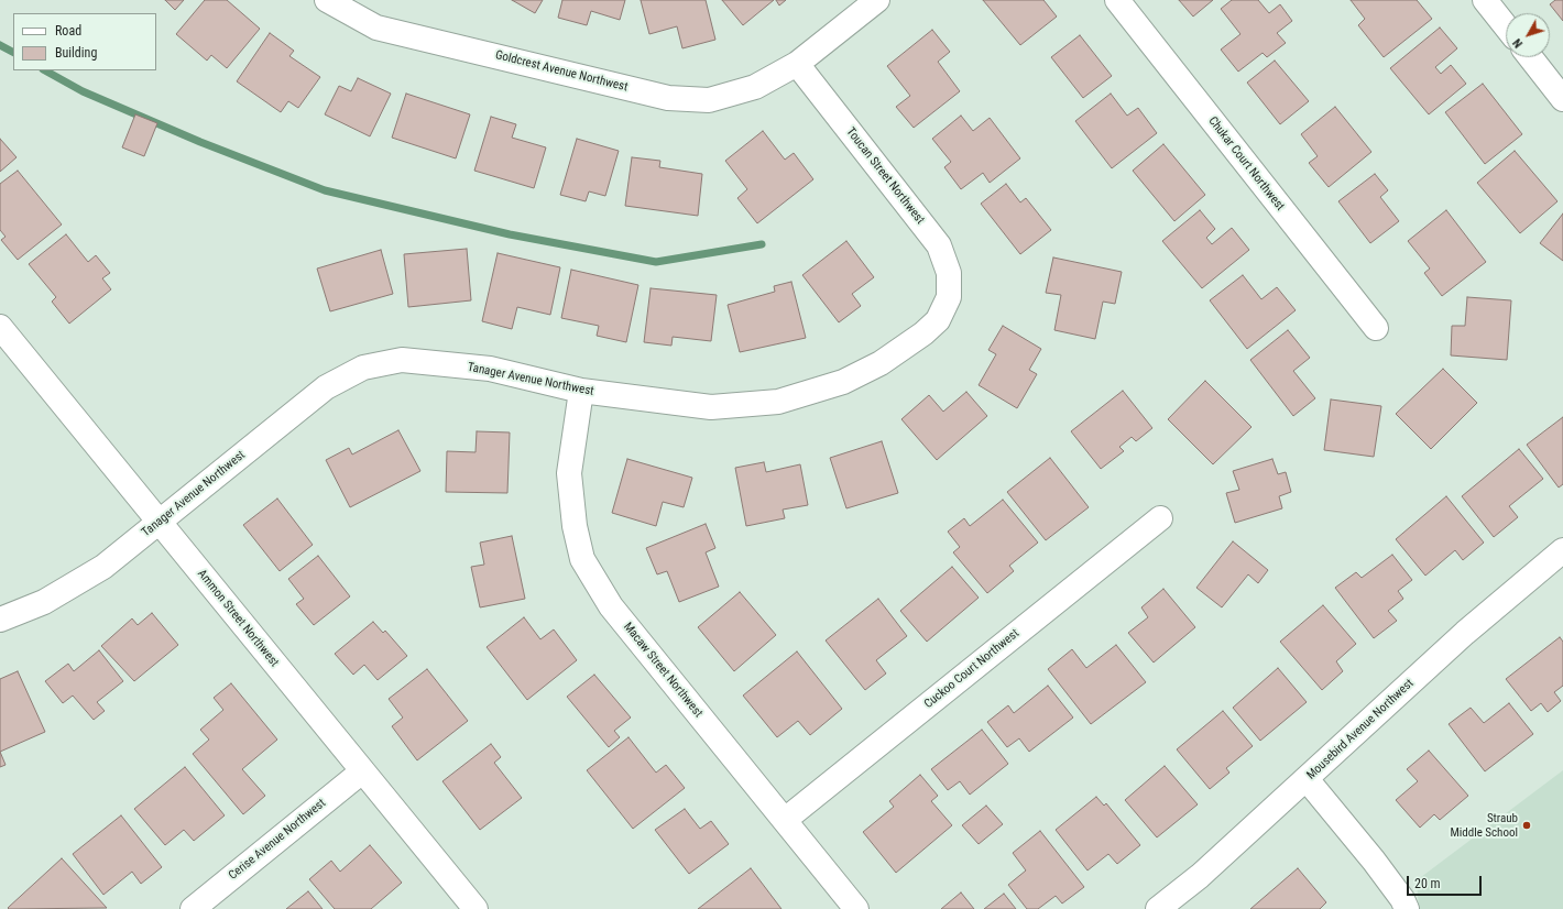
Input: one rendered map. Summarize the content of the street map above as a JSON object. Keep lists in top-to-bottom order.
{
  "streets": {
    "street": [
      "Goldcrest Avenue Northwest",
      "Chukar Court Northwest",
      "Toucan Street Northwest",
      "Tanager Avenue Northwest",
      "Ammon Street Northwest",
      "Cuckoo Court Northwest",
      "Macaw Street Northwest",
      "Mousebird Avenue Northwest",
      "Cerise Avenue Northwest"
    ]
  },
  "crossings": [
    ["Goldcrest Avenue Northwest", "Toucan Street Northwest"],
    ["Toucan Street Northwest", "Tanager Avenue Northwest"],
    ["Tanager Avenue Northwest", "Ammon Street Northwest"],
    ["Tanager Avenue Northwest", "Macaw Street Northwest"],
    ["Ammon Street Northwest", "Cerise Avenue Northwest"],
    ["Cuckoo Court Northwest", "Macaw Street Northwest"]
  ],
  "places": ["Straub Middle School"],
  "legend": ["Road", "Building"],
  "scale_bar": "20 m",
  "north": "bottom left"
}
